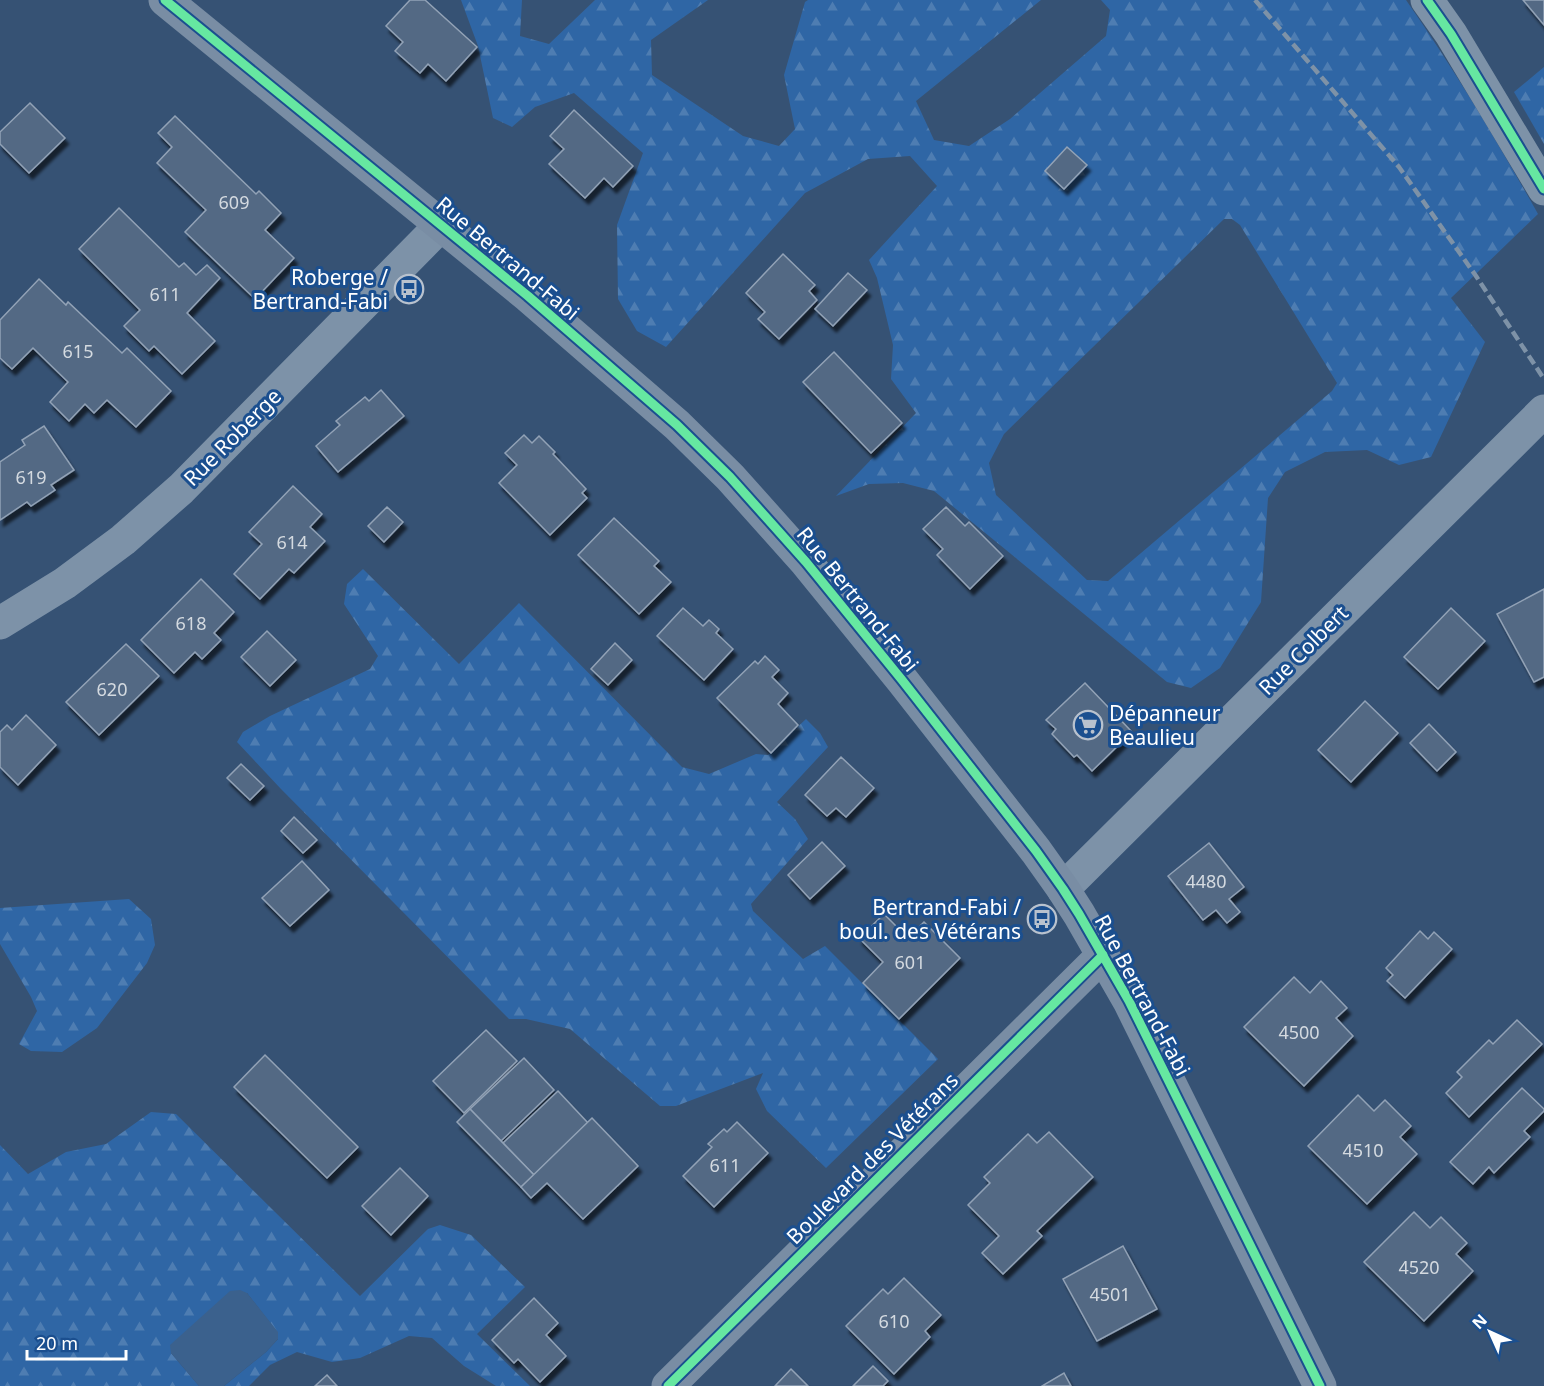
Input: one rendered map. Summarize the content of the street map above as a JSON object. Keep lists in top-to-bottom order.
{
  "streets": {
    "street": [
      "Rue Bertrand-Fabi",
      "Rue Roberge",
      "Rue Colbert",
      "Boulevard des Vétérans"
    ]
  },
  "crossings": [
    ["Rue Bertrand-Fabi", "Rue Roberge"],
    ["Rue Bertrand-Fabi", "Rue Colbert"],
    ["Rue Bertrand-Fabi", "Boulevard des Vétérans"]
  ],
  "places": {
    "bus stop": ["Roberge / Bertrand-Fabi", "Bertrand-Fabi / boul. des Vétérans"],
    "supermarket": ["Dépanneur Beaulieu"]
  },
  "house_numbers": [
    "609",
    "611",
    "615",
    "619",
    "614",
    "618",
    "620",
    "4480",
    "601",
    "4500",
    "4510",
    "611",
    "4520",
    "4501",
    "610"
  ],
  "scale_bar": "20 m",
  "north": "top left"
}
